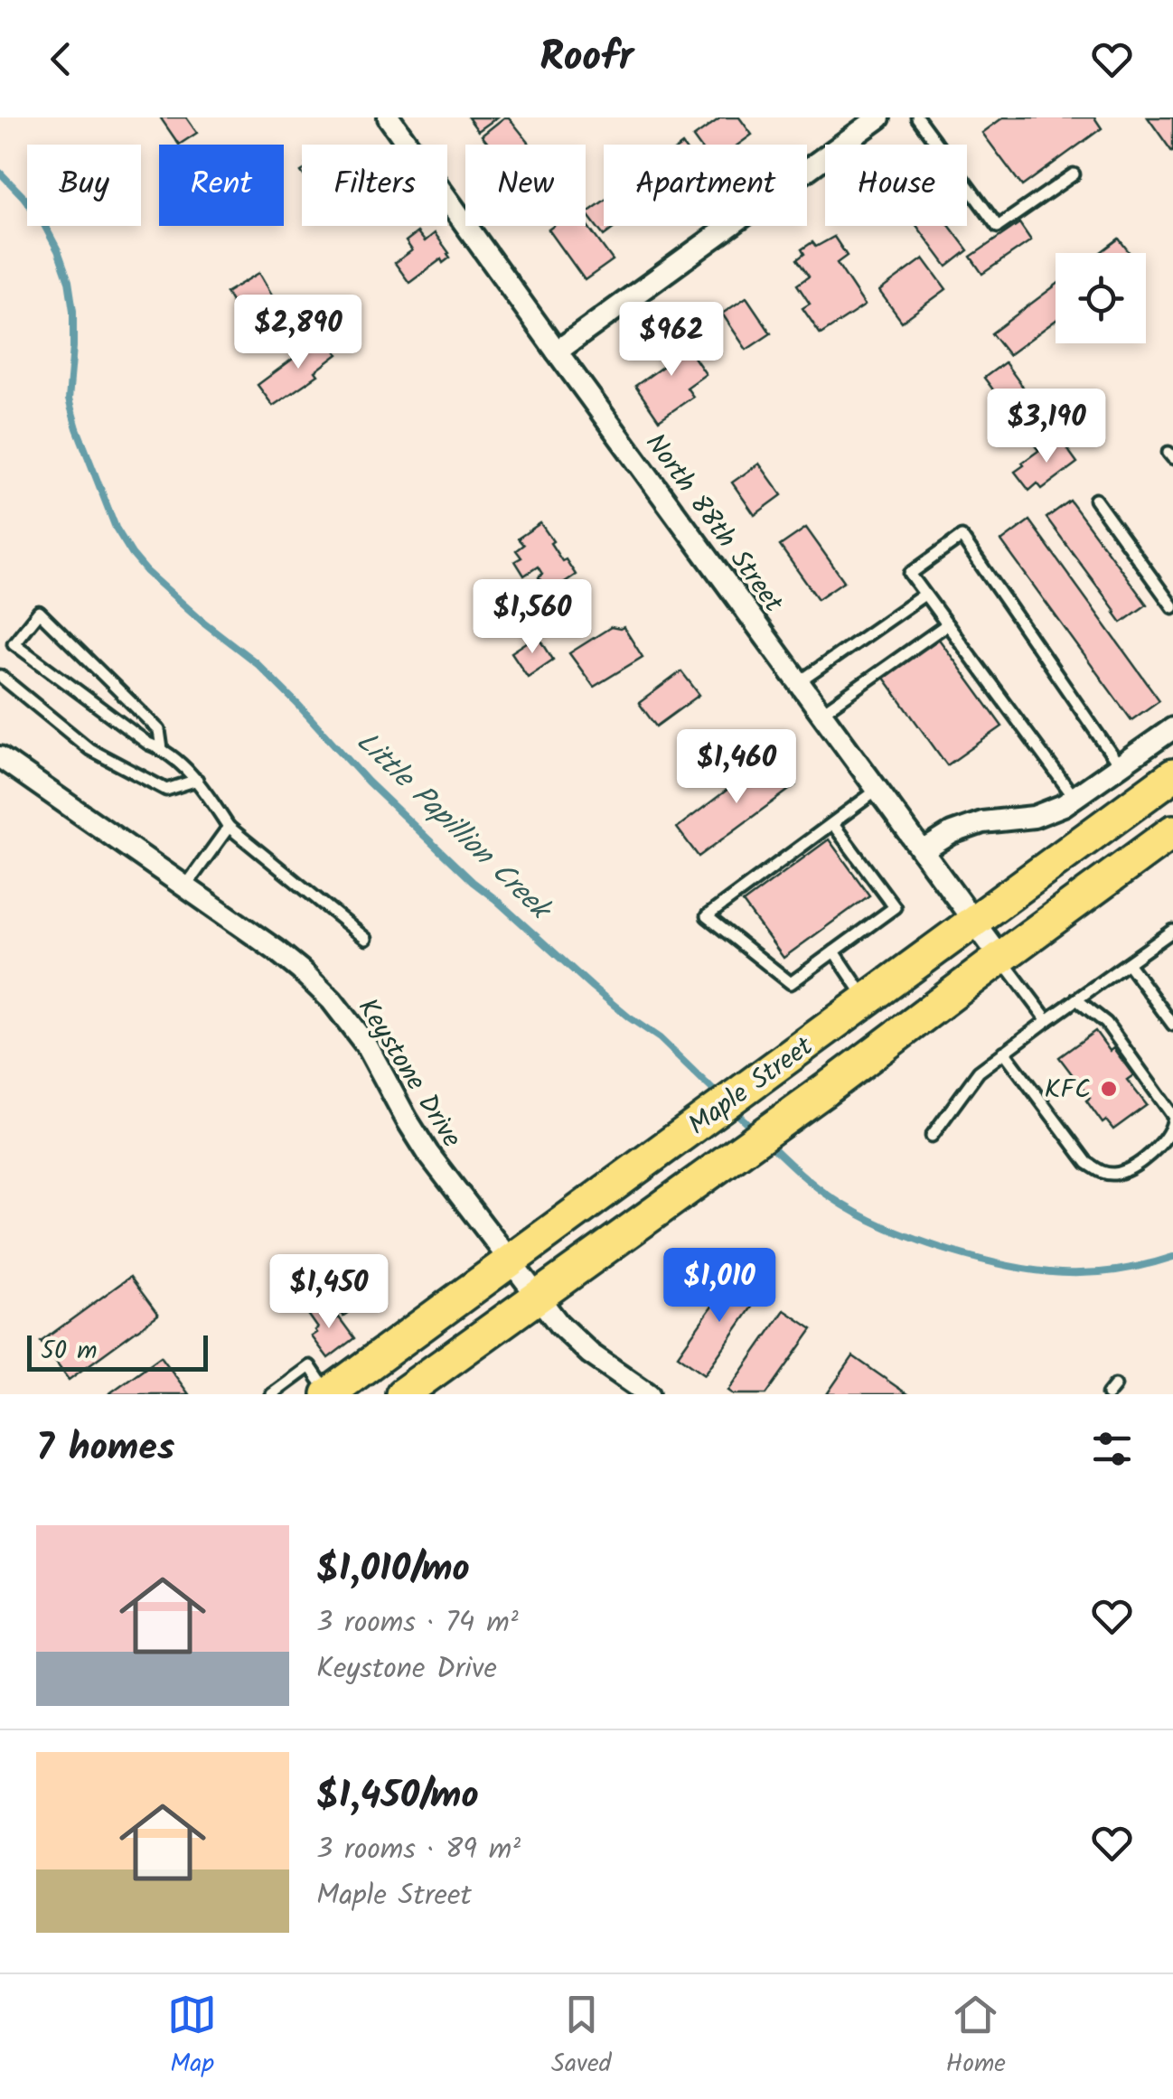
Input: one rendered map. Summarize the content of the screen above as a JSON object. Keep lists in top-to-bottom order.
{
  "streets": {
    "main road": ["Maple Street"],
    "street": ["North 88th Street", "Keystone Drive"]
  },
  "crossings": [
    ["North 88th Street", "Maple Street"],
    ["Keystone Drive", "Maple Street"]
  ],
  "water": ["Little Papillion Creek"],
  "places": ["KFC"],
  "scale_bar": "50 m",
  "page": {
    "header": "Roofr",
    "chip": [
      "Buy",
      "Rent",
      "Filters",
      "New",
      "Apartment",
      "House"
    ],
    "price": [
      "$2,890",
      "$962",
      "$3,190",
      "$1,560",
      "$1,460",
      "$1,010",
      "$1,450"
    ],
    "scale": "50 m",
    "heading": "7 homes",
    "list": [
      {
        "name": "$1,010/mo",
        "note": "3 rooms · 74 m² · Keystone Drive"
      },
      {
        "name": "$1,450/mo",
        "note": "3 rooms · 89 m² · Maple Street"
      }
    ],
    "tabs": ["Map", "Saved", "Home"]
  }
}
